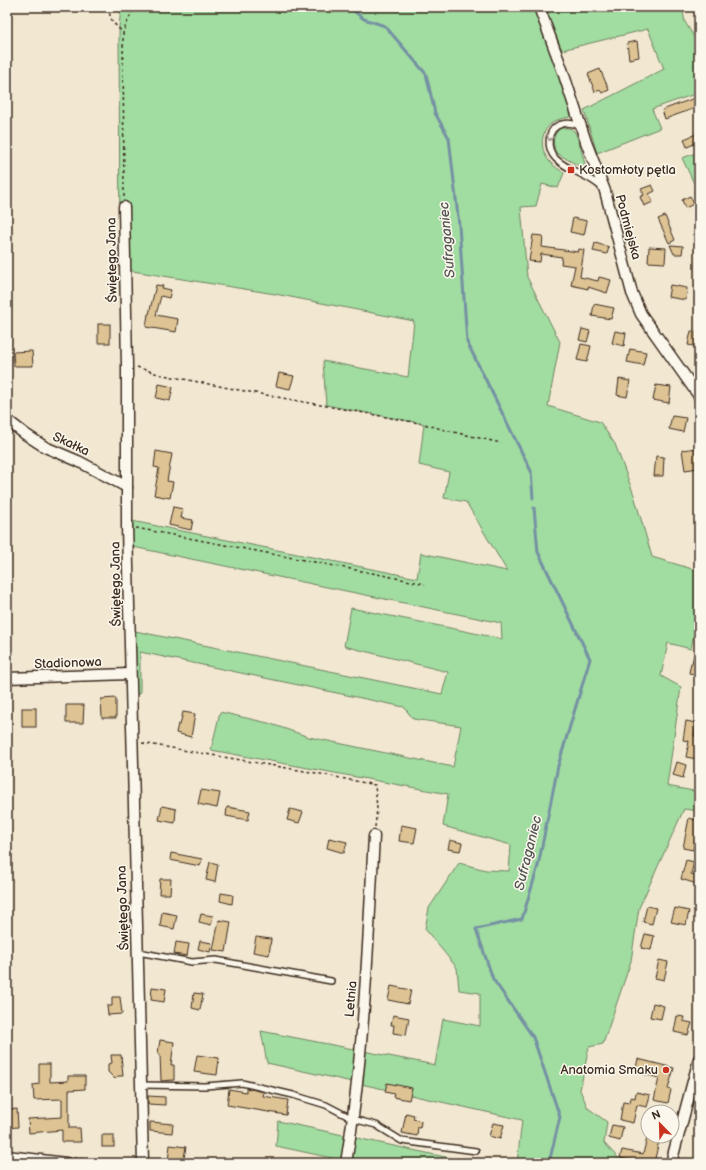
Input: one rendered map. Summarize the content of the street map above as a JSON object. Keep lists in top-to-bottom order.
{
  "streets": {
    "street": [
      "Podmiejska",
      "Świętego Jana",
      "Skałka",
      "Stadionowa",
      "Letnia"
    ]
  },
  "crossings": [
    ["Świętego Jana", "Skałka"],
    ["Świętego Jana", "Stadionowa"]
  ],
  "water": ["Sufraganiec"],
  "places": {
    "transit": ["Kostomłoty pętla"],
    "other": ["Anatomia Smaku"]
  },
  "north": "top left"
}
